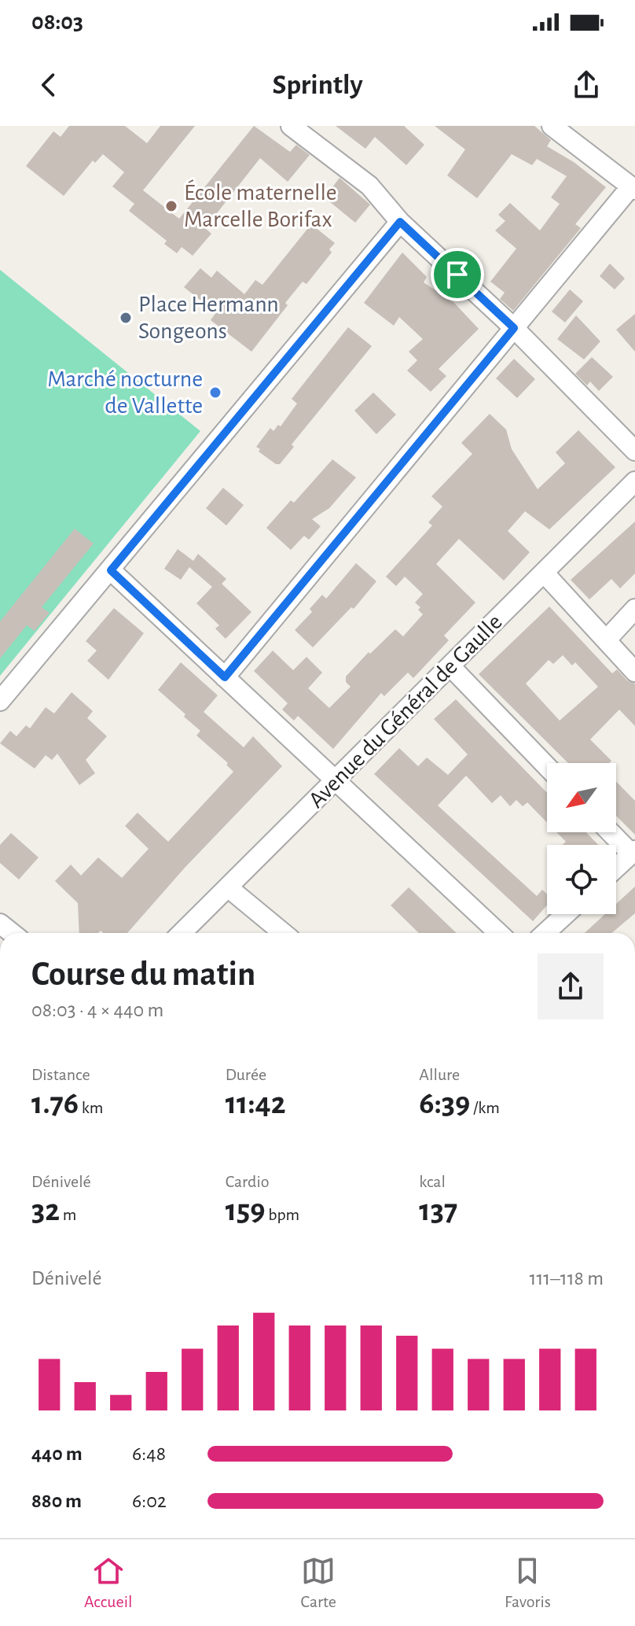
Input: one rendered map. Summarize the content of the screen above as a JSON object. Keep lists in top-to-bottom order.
{
  "streets": {
    "street": ["Avenue du Général de Gaulle"]
  },
  "places": ["École maternelle Marcelle Borifax", "Place Hermann Songeons", "Marché nocturne de Vallette"],
  "north": "bottom left",
  "page": {
    "status": "08:03",
    "header": "Sprintly",
    "heading": ["Course du matin", "08:03 · 4 × 440 m"],
    "stats": [
      ["Distance", "1.76 km"],
      ["Durée", "11:42"],
      ["Allure", "6:39 /km"],
      ["Dénivelé", "32 m"],
      ["Cardio", "159 bpm"],
      ["kcal", "137"]
    ],
    "chart": ["Dénivelé", "111–118 m"],
    "list": [
      {
        "name": "440 m",
        "note": "6:48"
      },
      {
        "name": "880 m",
        "note": "6:02"
      }
    ],
    "tabs": ["Accueil", "Carte", "Favoris"]
  }
}
